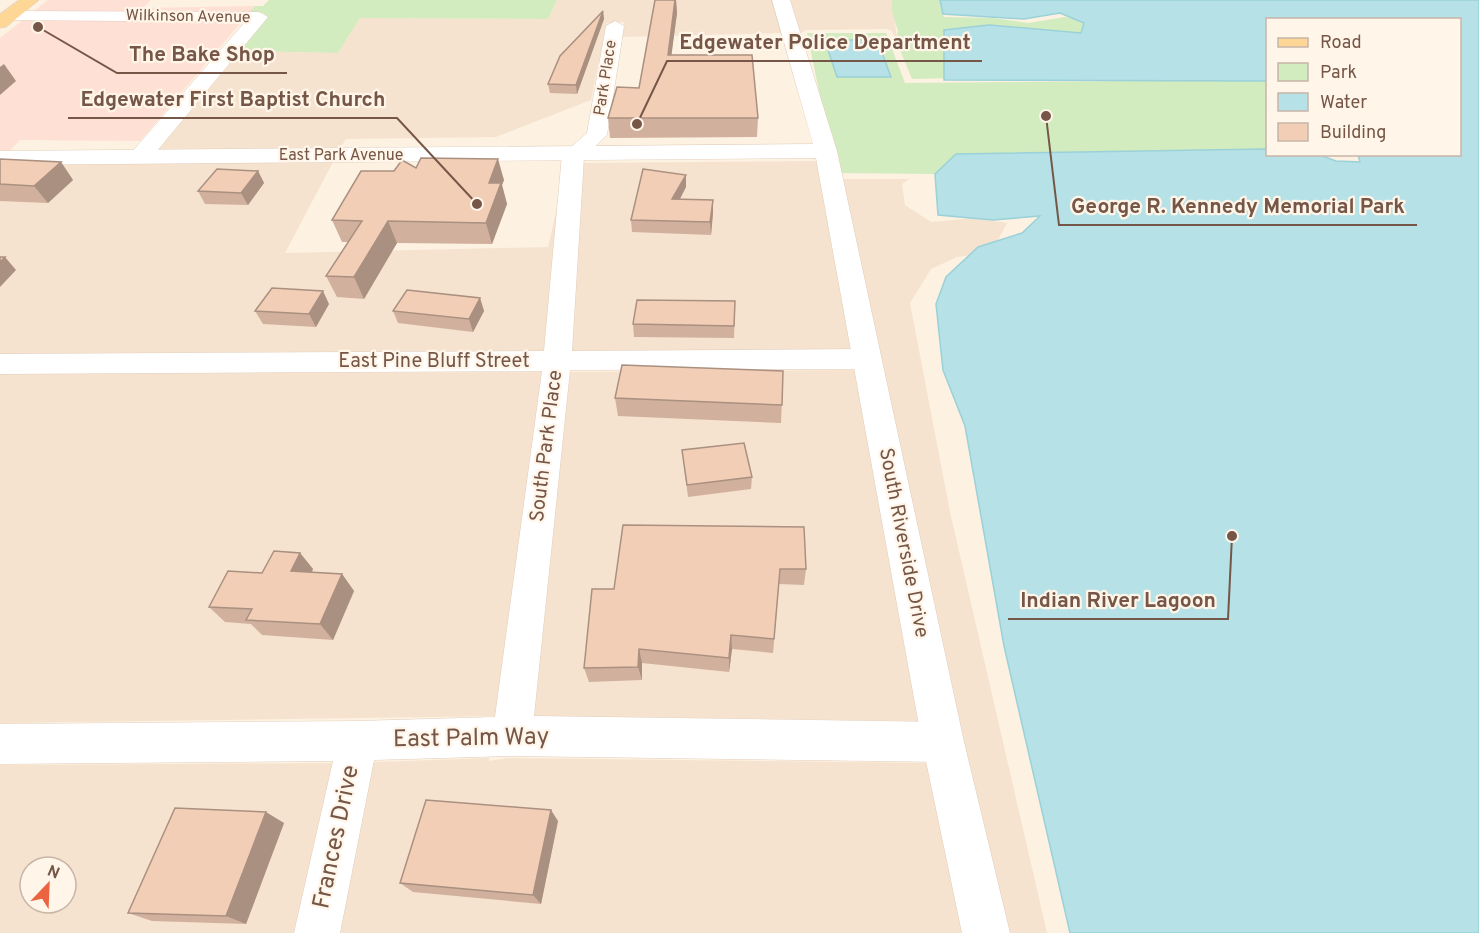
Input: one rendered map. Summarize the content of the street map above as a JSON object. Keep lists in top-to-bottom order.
{
  "streets": {
    "street": [
      "Wilkinson Avenue",
      "Park Place",
      "East Park Avenue",
      "East Pine Bluff Street",
      "South Park Place",
      "South Riverside Drive",
      "East Palm Way",
      "Frances Drive"
    ]
  },
  "crossings": [
    ["Wilkinson Avenue", "East Park Avenue"],
    ["Park Place", "East Park Avenue"],
    ["Park Place", "South Park Place"],
    ["East Park Avenue", "South Park Place"],
    ["East Park Avenue", "South Riverside Drive"],
    ["East Pine Bluff Street", "South Park Place"],
    ["East Pine Bluff Street", "South Riverside Drive"],
    ["South Park Place", "East Palm Way"],
    ["South Riverside Drive", "East Palm Way"],
    ["East Palm Way", "Frances Drive"]
  ],
  "places": [
    "The Bake Shop",
    "George R. Kennedy Memorial Park",
    "Edgewater Police Department",
    "Edgewater First Baptist Church",
    "Indian River Lagoon"
  ],
  "legend": [
    "Road",
    "Park",
    "Water",
    "Building"
  ],
  "north": "top right"
}
